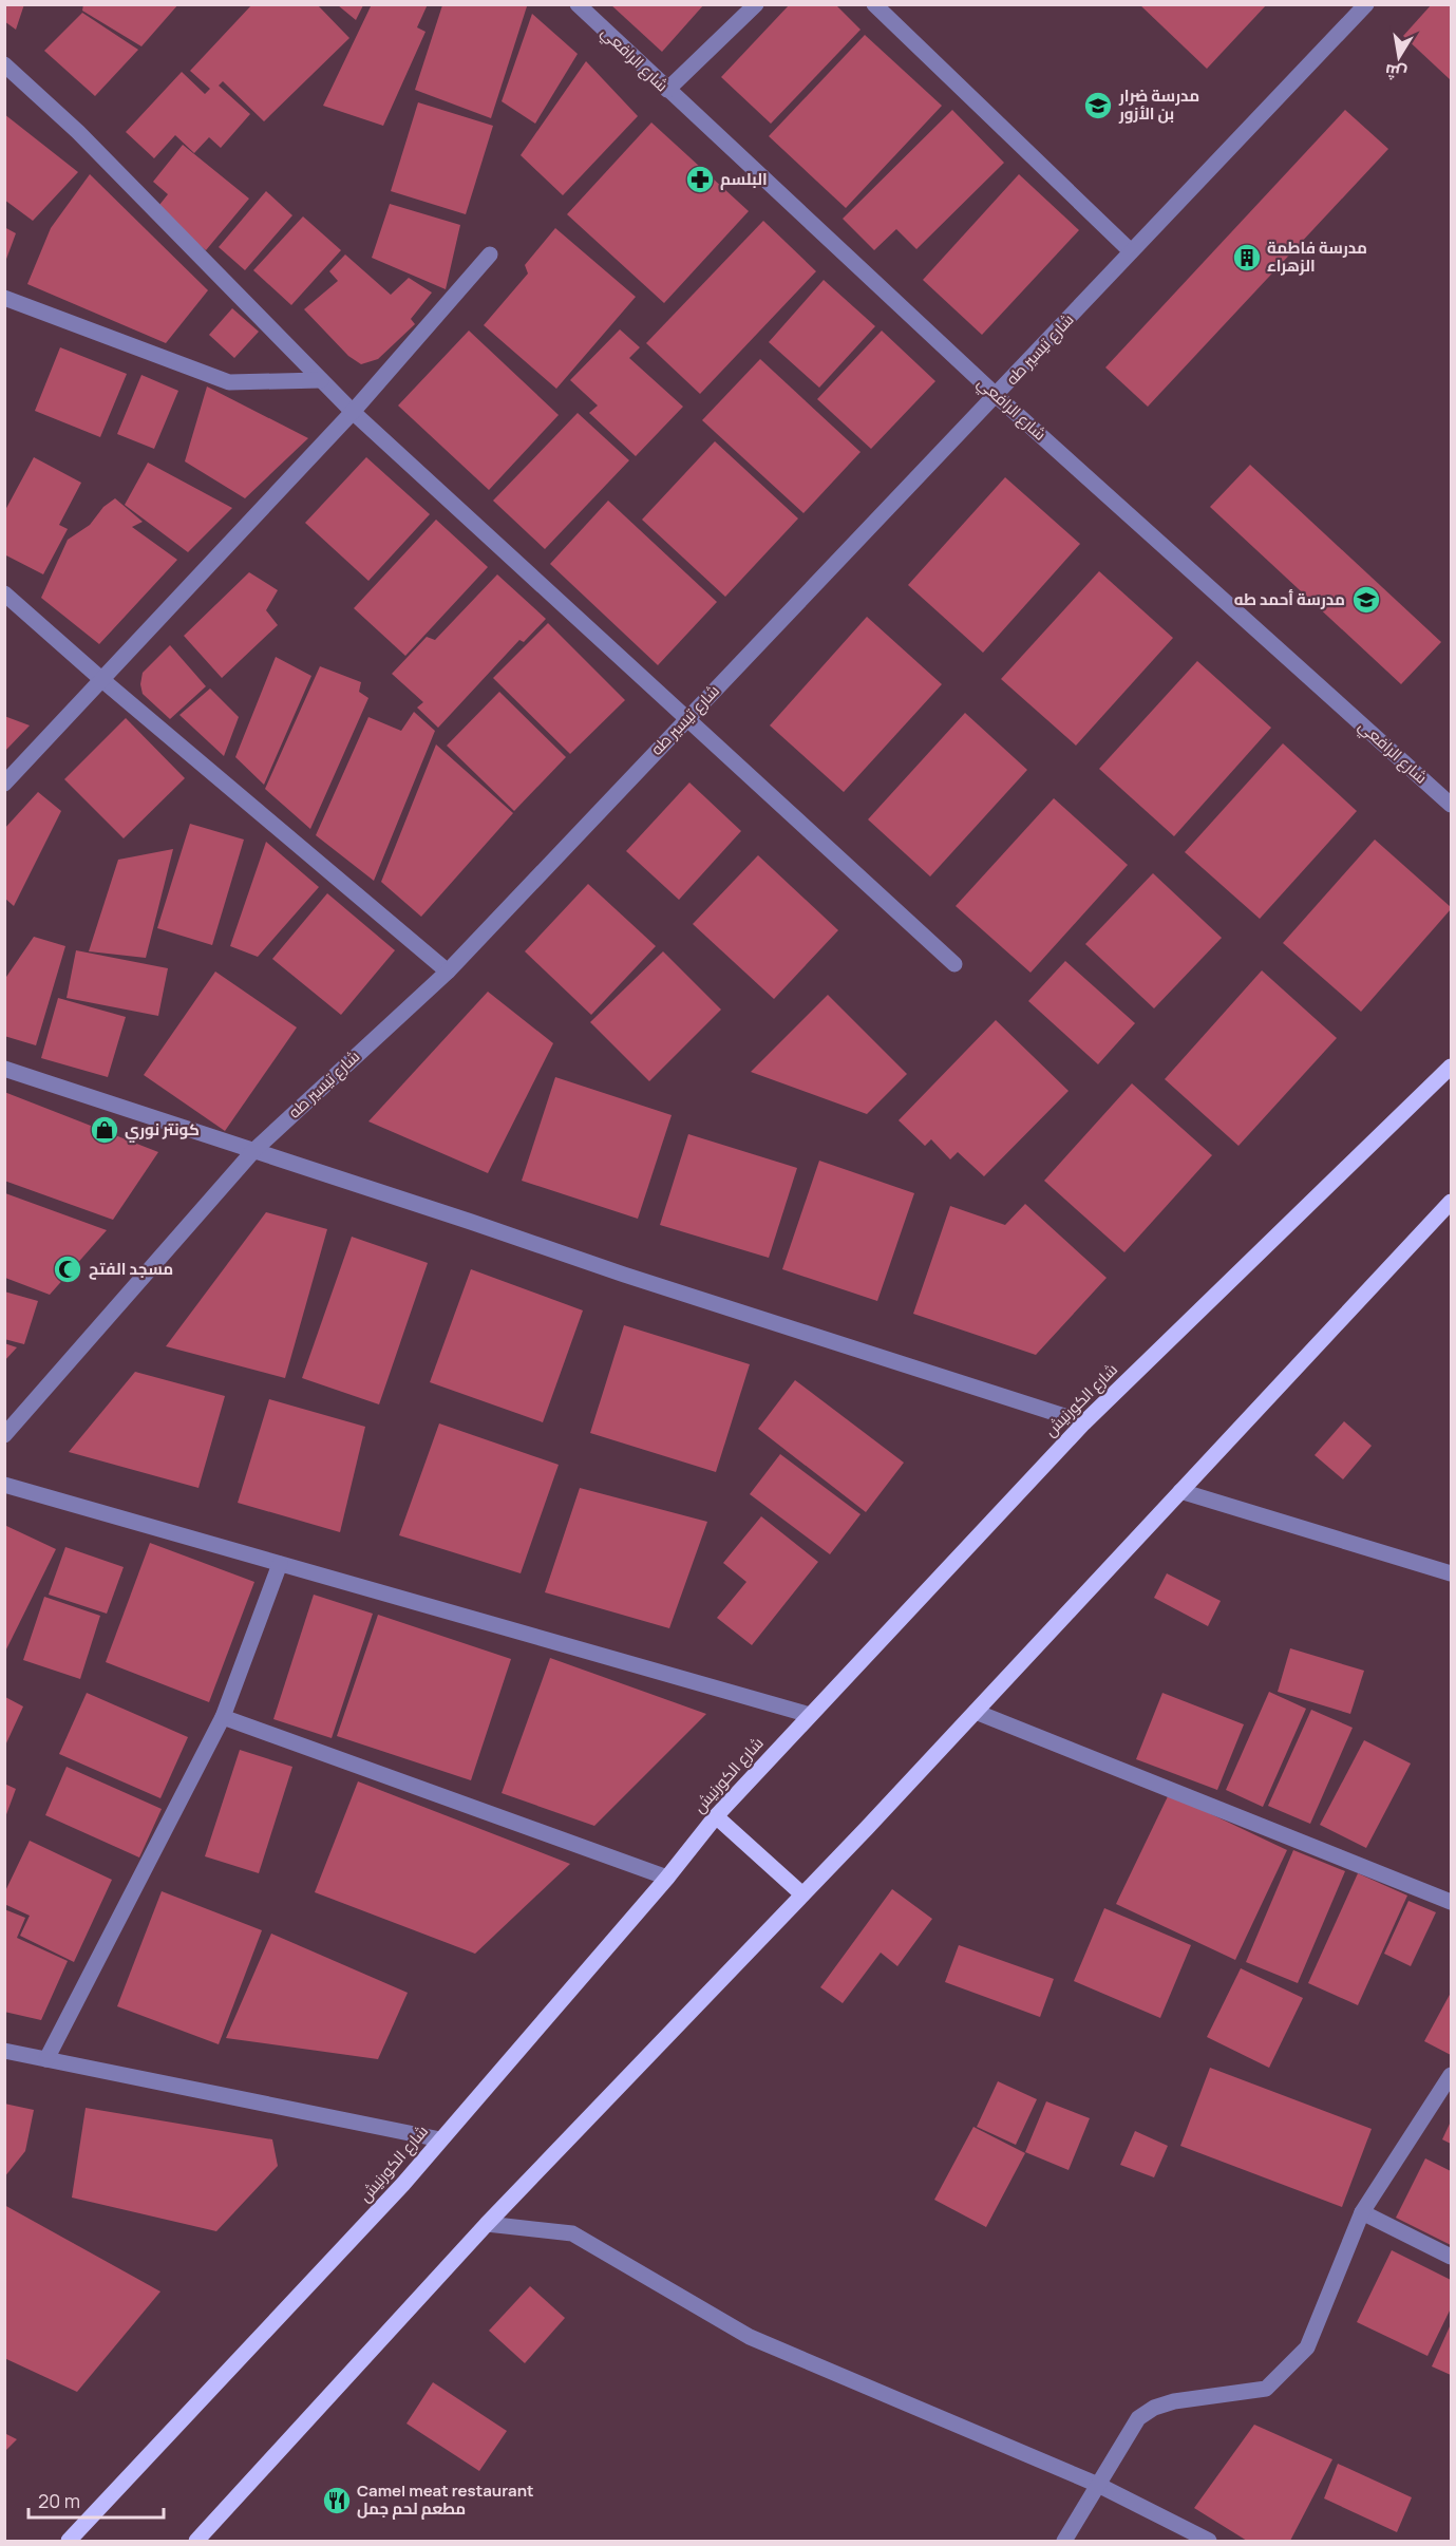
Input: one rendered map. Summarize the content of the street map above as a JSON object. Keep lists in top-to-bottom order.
{
  "streets": {
    "main road": ["شارع الكورنيش"],
    "street": ["شارع الرافعي", "شارع تيسير طه"]
  },
  "crossings": [
    ["شارع الرافعي", "شارع تيسير طه"]
  ],
  "places": {
    "school or university": ["مدرسة ضرار بن الأزور", "مدرسة أحمد طه"],
    "pharmacy": ["البلسم"],
    "building": ["مدرسة فاطمة الزهراء"],
    "shop": ["كونتر نوري"],
    "mosque": ["مسجد الفتح"],
    "restaurant": ["Camel meat restaurant مطعم لحم جمل"]
  },
  "scale_bar": "20 m",
  "north": "bottom"
}
